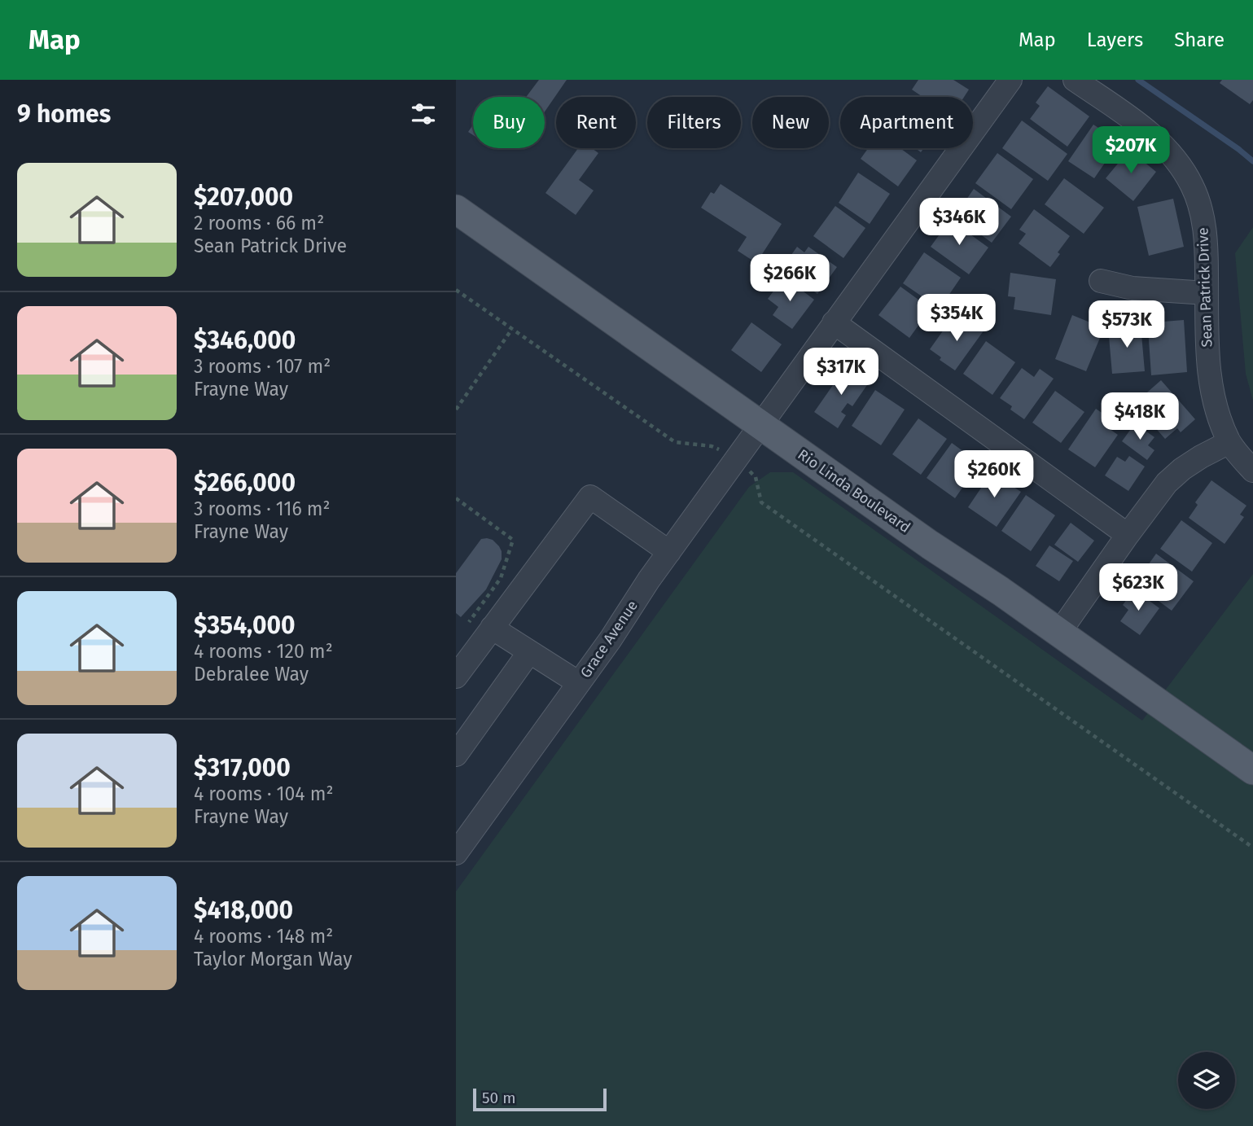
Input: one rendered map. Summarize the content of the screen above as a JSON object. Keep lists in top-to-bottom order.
{
  "streets": {
    "main road": ["Rio Linda Boulevard"],
    "street": ["Sean Patrick Drive", "Grace Avenue"]
  },
  "crossings": [
    ["Rio Linda Boulevard", "Grace Avenue"]
  ],
  "scale_bar": "50 m",
  "page": {
    "header": "Map",
    "nav": ["Map", "Layers", "Share"],
    "heading": "9 homes",
    "chip": [
      "Buy",
      "Rent",
      "Filters",
      "New",
      "Apartment"
    ],
    "price": [
      "$207K",
      "$346K",
      "$266K",
      "$354K",
      "$573K",
      "$317K",
      "$418K",
      "$260K",
      "$623K"
    ],
    "list": [
      {
        "name": "$207,000",
        "note": "2 rooms · 66 m² · Sean Patrick Drive"
      },
      {
        "name": "$346,000",
        "note": "3 rooms · 107 m² · Frayne Way"
      },
      {
        "name": "$266,000",
        "note": "3 rooms · 116 m² · Frayne Way"
      },
      {
        "name": "$354,000",
        "note": "4 rooms · 120 m² · Debralee Way"
      },
      {
        "name": "$317,000",
        "note": "4 rooms · 104 m² · Frayne Way"
      },
      {
        "name": "$418,000",
        "note": "4 rooms · 148 m² · Taylor Morgan Way"
      }
    ],
    "scale": "50 m"
  }
}
